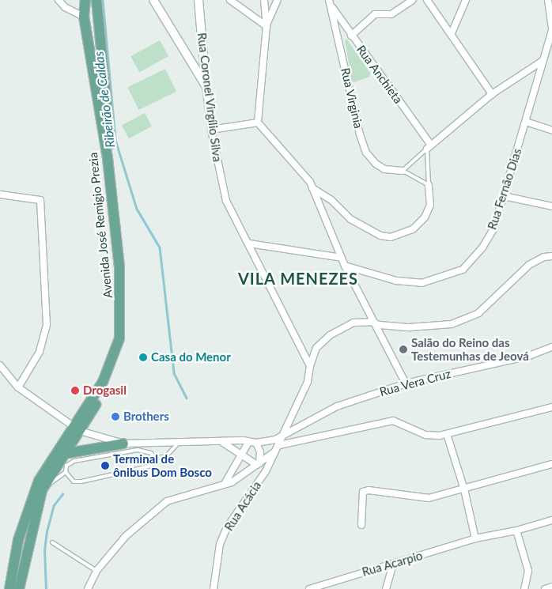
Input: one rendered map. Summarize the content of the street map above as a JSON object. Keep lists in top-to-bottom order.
{
  "streets": {
    "main road": ["Avenida José Remigio Prezia"],
    "street": [
      "Rua Anchieta",
      "Rua Coronel Virgílio Silva",
      "Rua Virginia",
      "Rua Fernão Dias",
      "Rua Vera Cruz",
      "Rua Acácia",
      "Rua Acarpio"
    ]
  },
  "crossings": [
    ["Rua Anchieta", "Rua Virginia"],
    ["Avenida José Remigio Prezia", "Rua Vera Cruz"]
  ],
  "districts": ["VILA MENEZES"],
  "water": ["Ribeirão de Caldas"],
  "places": [
    "Salão do Reino das Testemunhas de Jeová",
    "Casa do Menor",
    "Drogasil",
    "Brothers",
    "Terminal de ônibus Dom Bosco"
  ]
}
